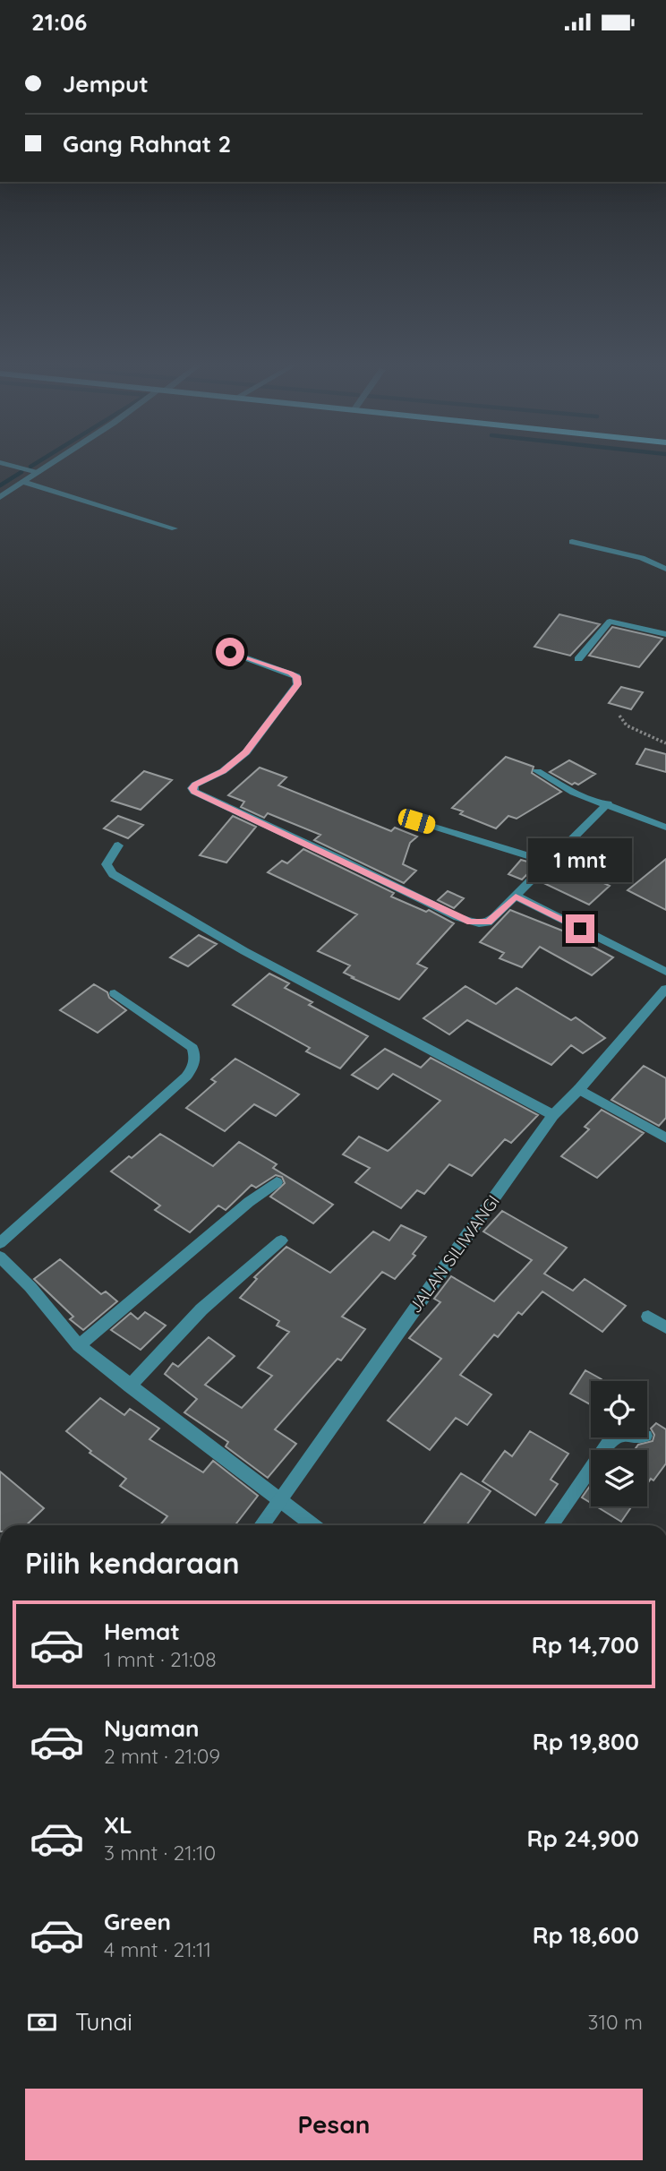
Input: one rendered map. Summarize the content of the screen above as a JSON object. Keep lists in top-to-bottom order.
{
  "streets": {
    "street": ["JALAN SILIWANGI"]
  },
  "page": {
    "status": "21:06",
    "banner": ["Jemput", "Gang Rahnat 2"],
    "bubble": "1 mnt",
    "heading": "Pilih kendaraan",
    "list": [
      {
        "name": "Hemat",
        "note": "1 mnt · 21:08",
        "value": "Rp 14,700"
      },
      {
        "name": "Nyaman",
        "note": "2 mnt · 21:09",
        "value": "Rp 19,800"
      },
      {
        "name": "XL",
        "note": "3 mnt · 21:10",
        "value": "Rp 24,900"
      },
      {
        "name": "Green",
        "note": "4 mnt · 21:11",
        "value": "Rp 18,600"
      }
    ],
    "pay": ["Tunai", "310 m"],
    "buttons": "Pesan"
  }
}
